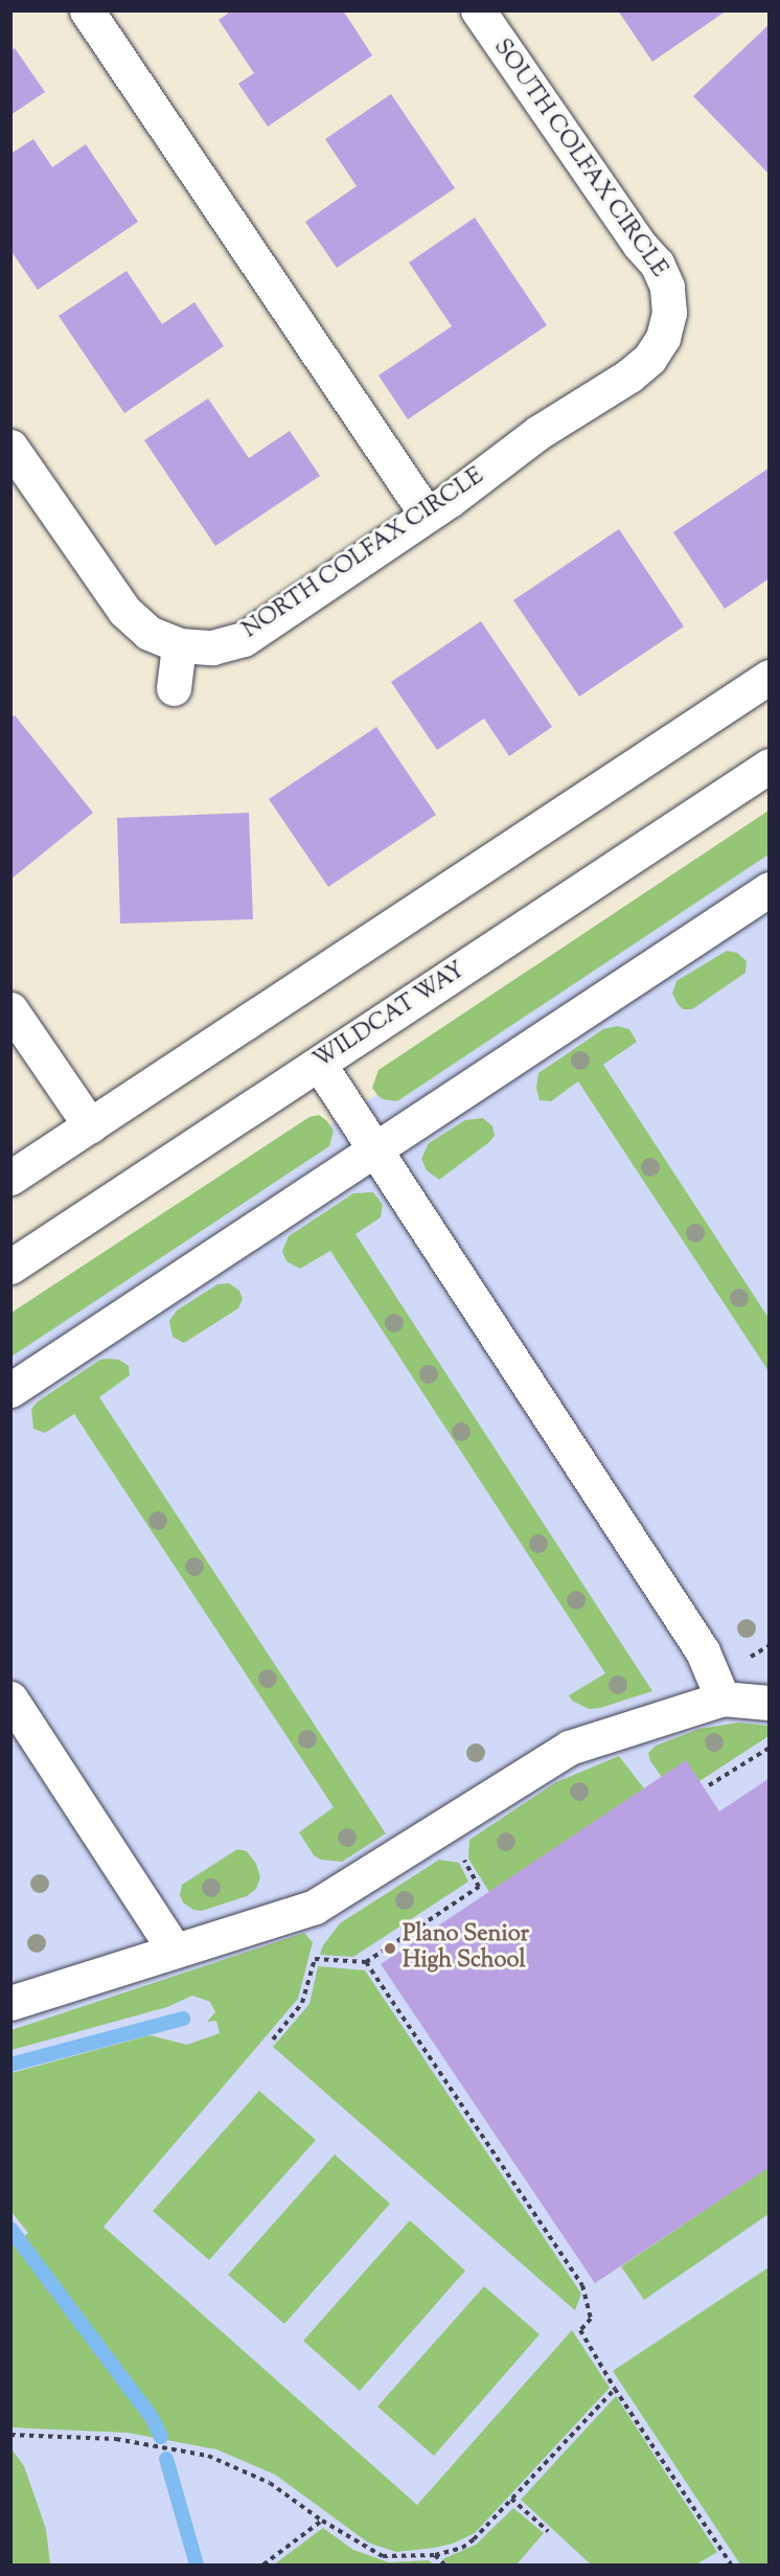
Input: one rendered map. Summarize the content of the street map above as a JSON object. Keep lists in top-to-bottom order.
{
  "streets": {
    "street": ["SOUTH COLFAX CIRCLE", "NORTH COLFAX CIRCLE", "WILDCAT WAY"]
  },
  "crossings": [
    ["SOUTH COLFAX CIRCLE", "NORTH COLFAX CIRCLE"]
  ],
  "places": ["Plano Senior High School"]
}
